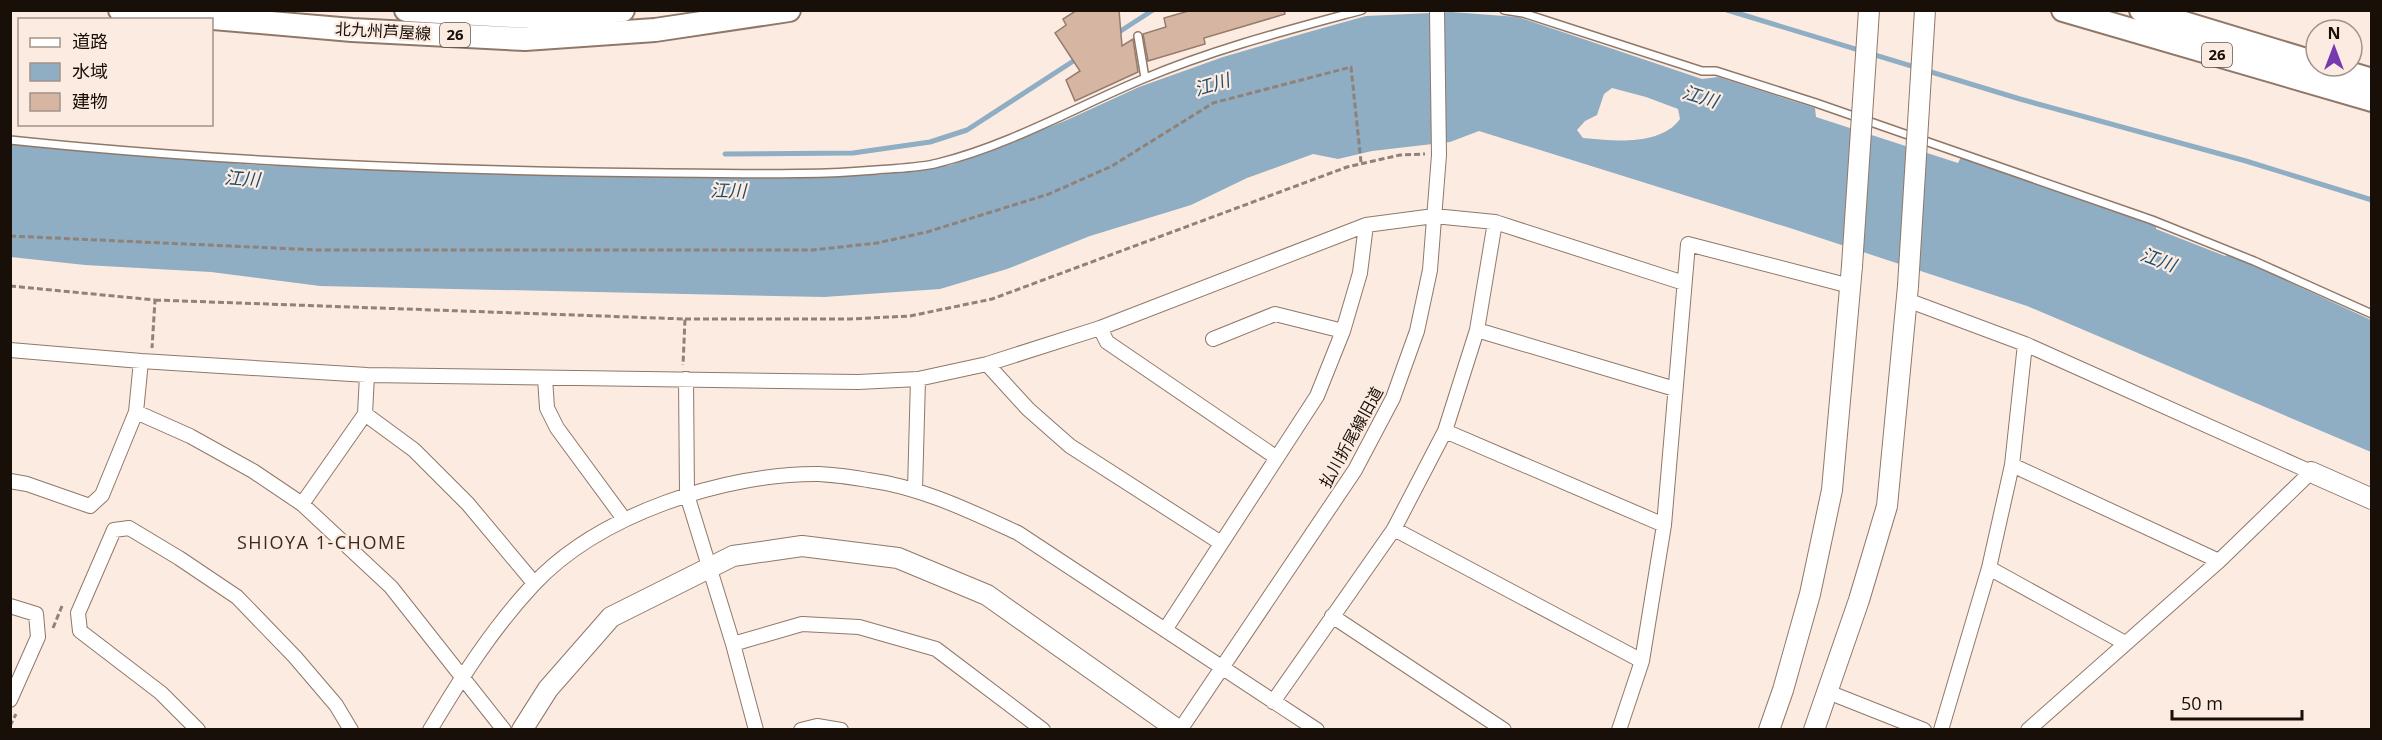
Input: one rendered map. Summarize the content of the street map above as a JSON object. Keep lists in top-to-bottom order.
{
  "streets": {
    "main road": ["北九州芦屋線", "26"],
    "street": ["払川折尾線旧道"]
  },
  "districts": ["SHIOYA 1-CHOME"],
  "water": ["江川"],
  "legend": ["道路", "水域", "建物"],
  "scale_bar": "50 m",
  "north": "top"
}
